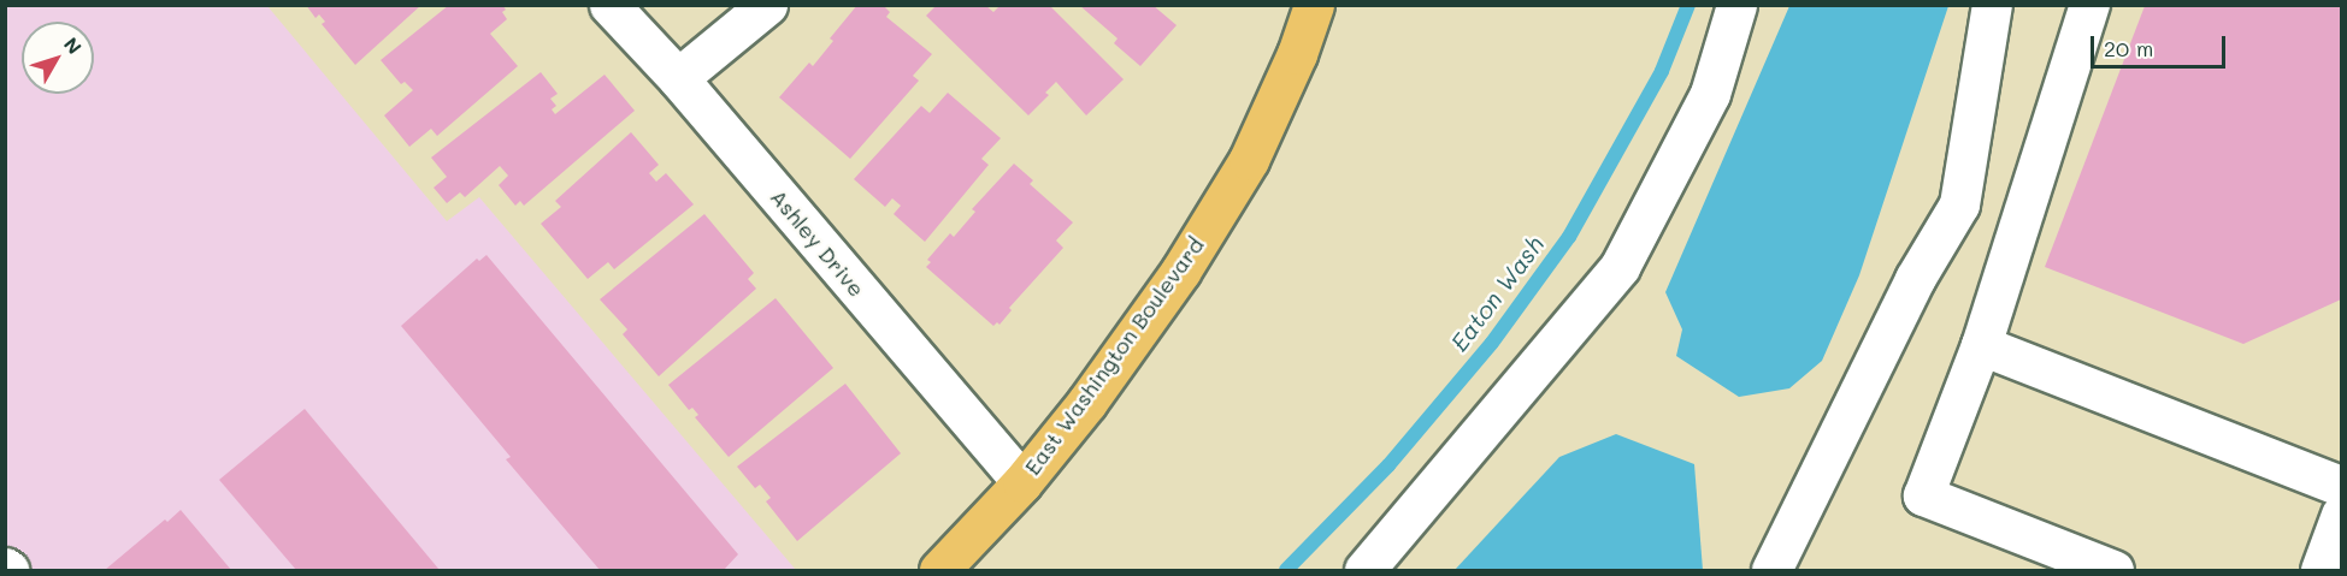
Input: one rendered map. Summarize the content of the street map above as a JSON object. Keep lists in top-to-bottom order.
{
  "streets": {
    "main road": ["East Washington Boulevard"],
    "street": ["Ashley Drive"]
  },
  "crossings": [
    ["Ashley Drive", "East Washington Boulevard"]
  ],
  "water": ["Eaton Wash"],
  "scale_bar": "20 m",
  "north": "top right"
}
